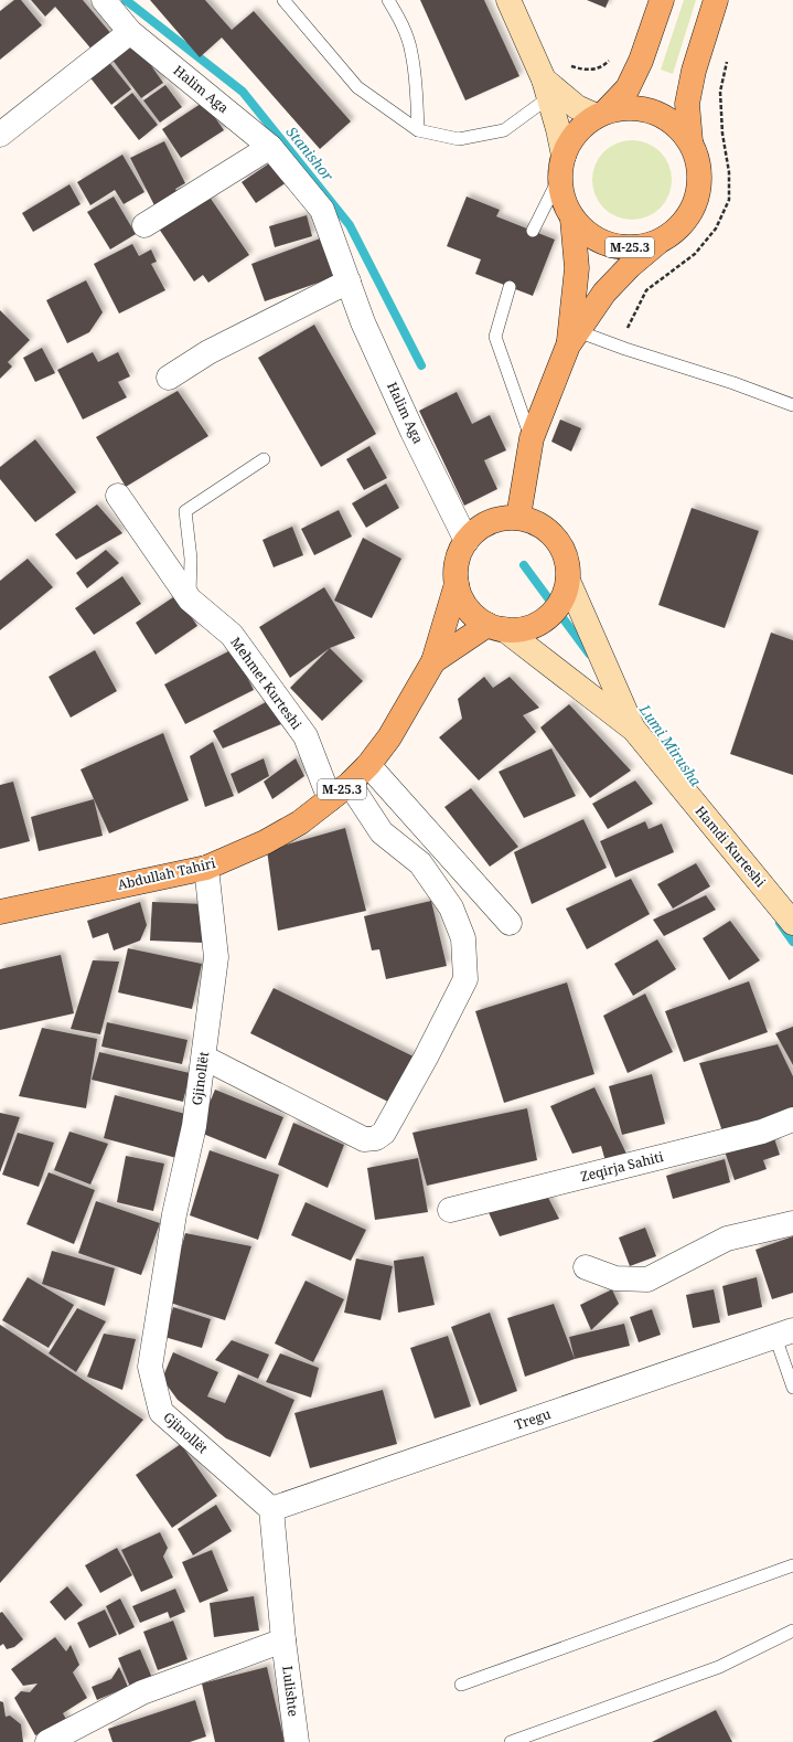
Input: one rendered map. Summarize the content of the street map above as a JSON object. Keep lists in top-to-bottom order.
{
  "streets": {
    "main road": ["M-25.3", "Hamdi Kurteshi", "Abdullah Tahiri"],
    "street": [
      "Halim Aga",
      "Mehmet Kurteshi",
      "Gjinollët",
      "Zeqirja Sahiti",
      "Tregu",
      "Lulishte"
    ]
  },
  "crossings": [
    ["Halim Aga", "M-25.3"],
    ["Halim Aga", "Hamdi Kurteshi"],
    ["Halim Aga", "Abdullah Tahiri"],
    ["M-25.3", "Hamdi Kurteshi"],
    ["M-25.3", "Abdullah Tahiri"],
    ["Mehmet Kurteshi", "Abdullah Tahiri"],
    ["Hamdi Kurteshi", "Abdullah Tahiri"],
    ["Abdullah Tahiri", "Gjinollët"],
    ["Gjinollët", "Tregu"]
  ],
  "water": ["Stanishor", "Lumi Mirusha"]
}
